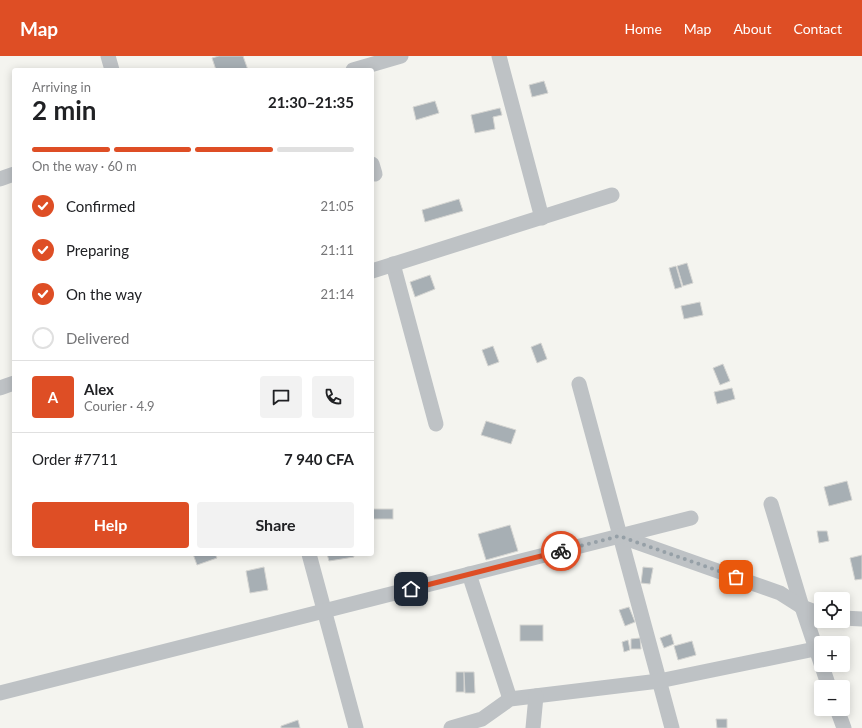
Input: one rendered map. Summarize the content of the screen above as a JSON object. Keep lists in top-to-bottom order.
{
  "page": {
    "header": "Map",
    "nav": [
      "Home",
      "Map",
      "About",
      "Contact"
    ],
    "heading": ["2 min", "Arriving in", "21:30–21:35"],
    "panel": [
      "Alex",
      "Courier · 4.9",
      "Order #7711",
      "7 940 CFA"
    ],
    "bar": "On the way · 60 m",
    "list": [
      ["Confirmed", "21:05"],
      ["Preparing", "21:11"],
      ["On the way", "21:14"],
      "Delivered"
    ],
    "round": "A",
    "buttons": ["Help", "Share"],
    "map_buttons": ["+", "−"]
  }
}
